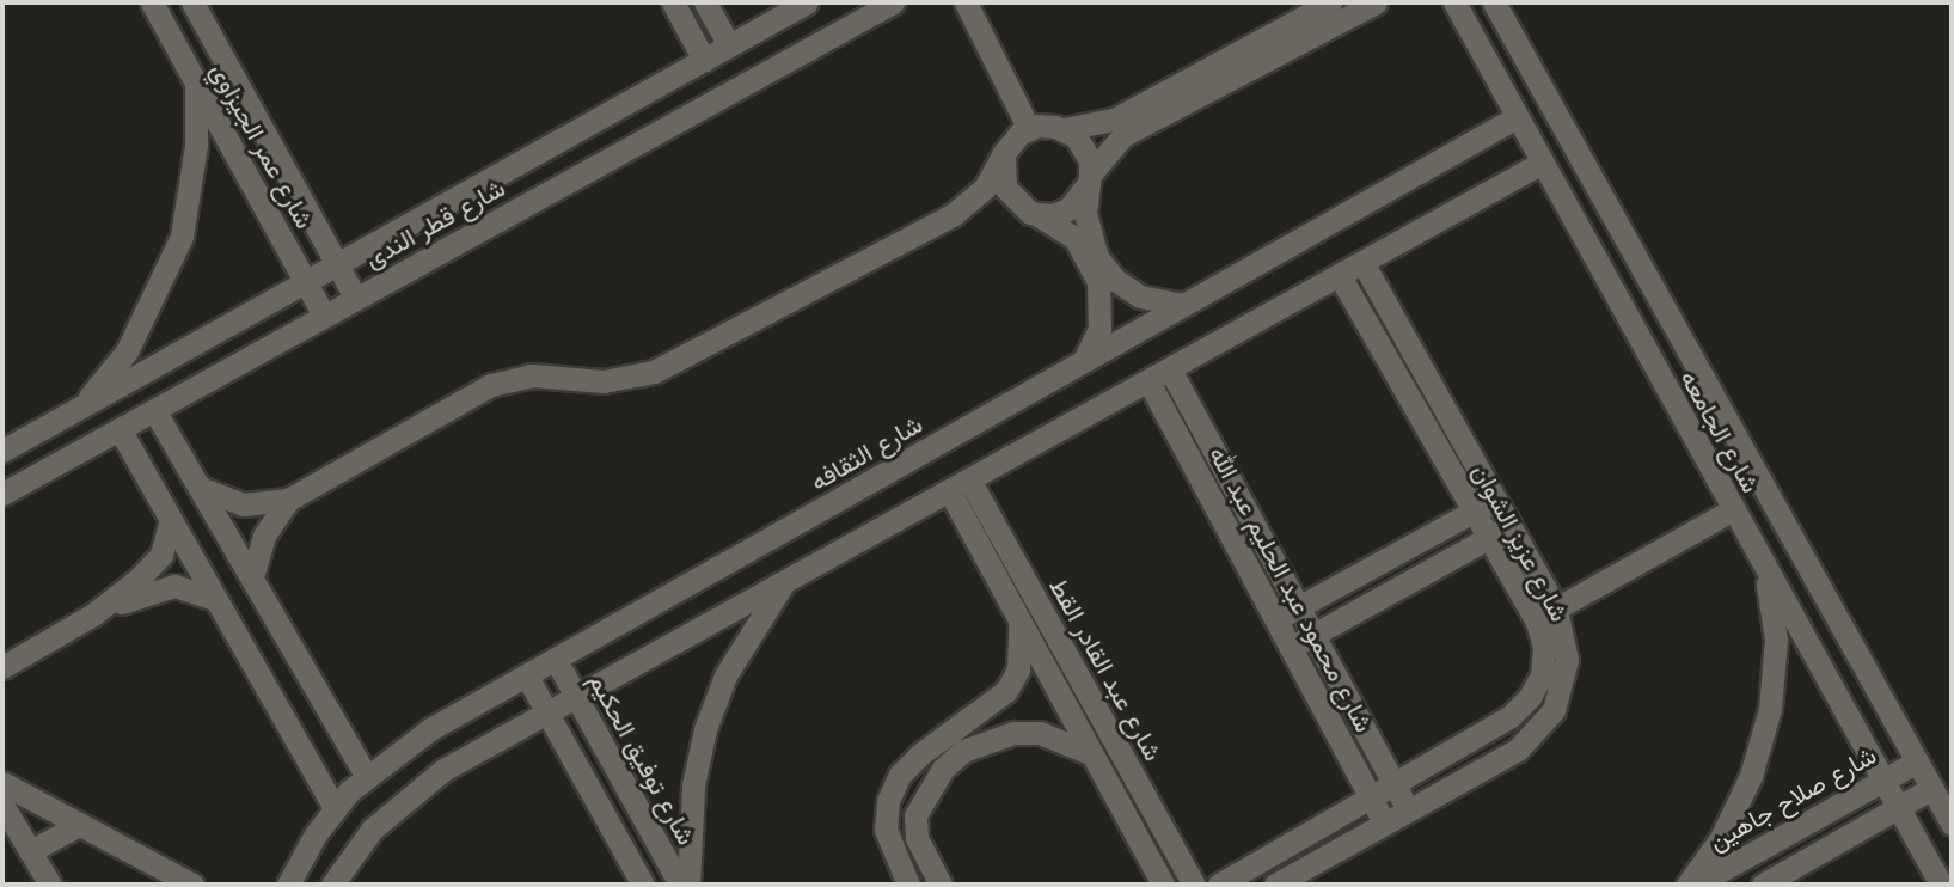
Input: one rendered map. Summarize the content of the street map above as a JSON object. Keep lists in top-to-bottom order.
{
  "streets": {
    "street": [
      "شارع عمر الجيزاوي",
      "شارع قطر الندى",
      "شارع الجامعه",
      "شارع الثقافه",
      "شارع عزيز الشوان",
      "شارع محمود عبد الحليم عبد الله",
      "شارع عبد القادر القط",
      "شارع توفيق الحكيم",
      "شارع صلاح جاهين"
    ]
  },
  "crossings": [
    ["شارع عمر الجيزاوي", "شارع قطر الندى"],
    ["شارع الجامعه", "شارع الثقافه"],
    ["شارع الجامعه", "شارع صلاح جاهين"],
    ["شارع الثقافه", "شارع توفيق الحكيم"],
    ["شارع عزيز الشوان", "شارع محمود عبد الحليم عبد الله"]
  ]
}
